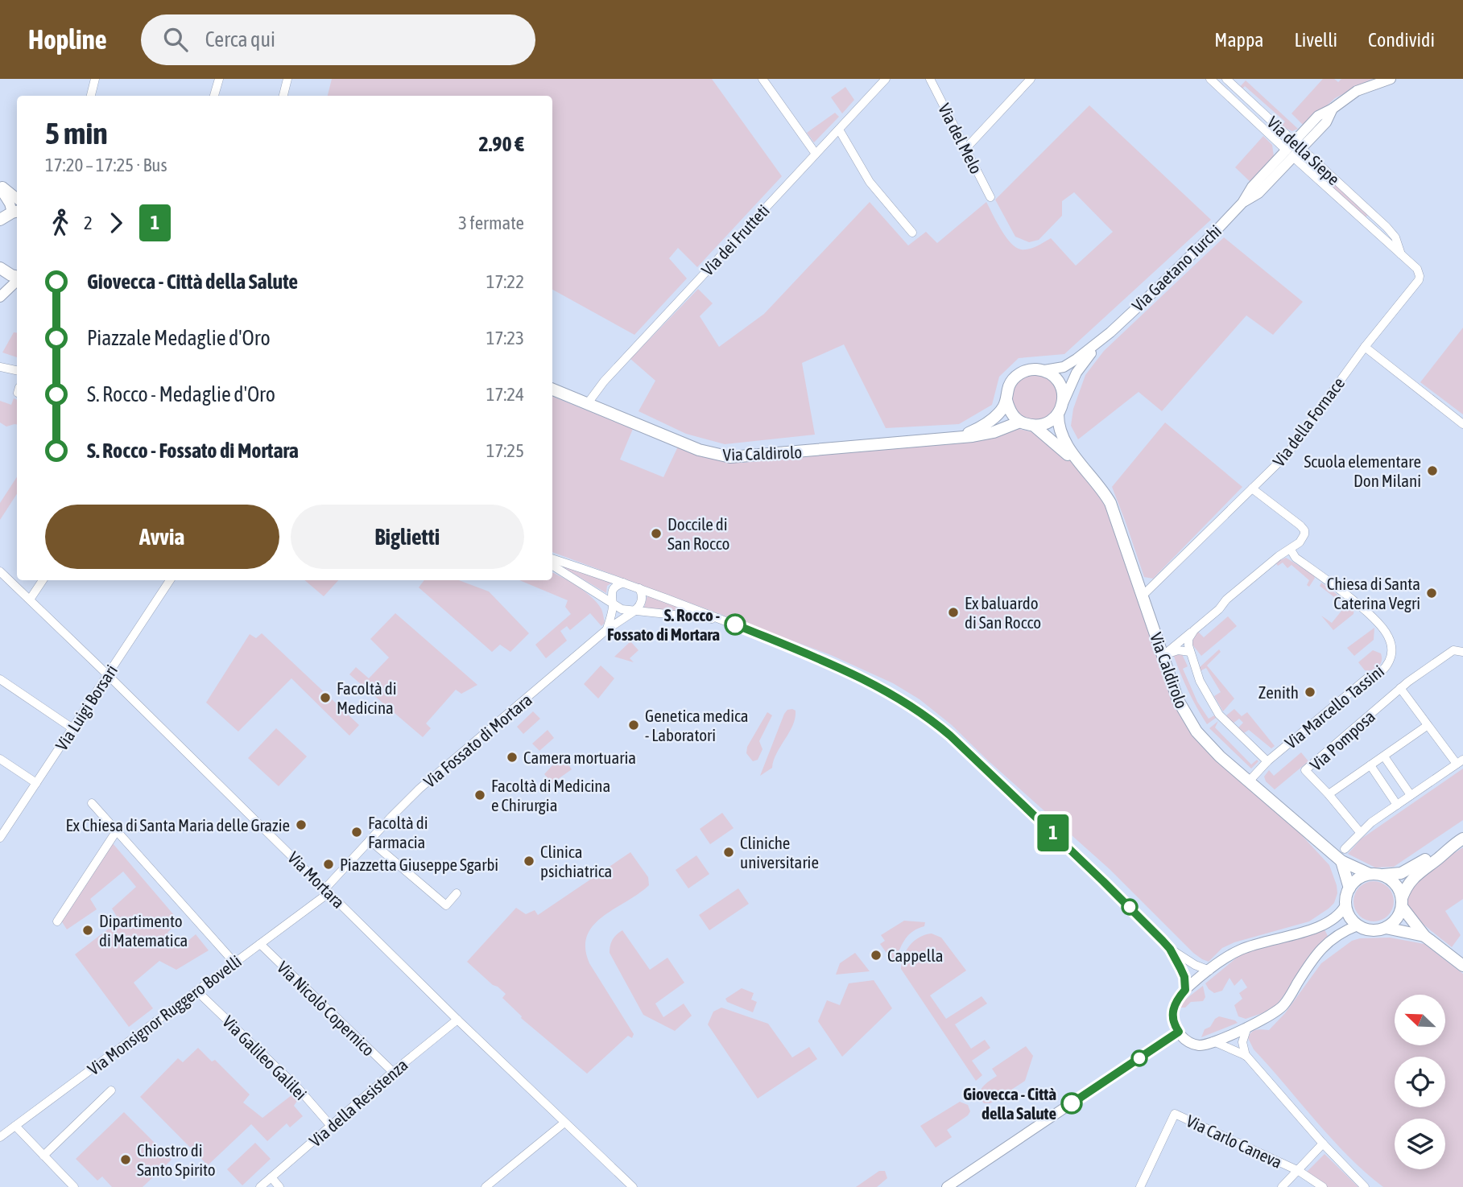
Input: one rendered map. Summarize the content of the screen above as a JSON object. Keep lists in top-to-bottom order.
{
  "streets": {
    "main road": ["Via Caldirolo"],
    "street": [
      "Via del Melo",
      "Via della Siepe",
      "Via dei Frutteti",
      "Via Gaetano Turchi",
      "Via della Fornace",
      "Via Marcello Tassini",
      "Via Luigi Borsari",
      "Via Fossato di Mortara",
      "Via Pomposa",
      "Via Mortara",
      "Via Nicolò Copernico",
      "Via Monsignor Ruggero Bovelli",
      "Via Galileo Galilei",
      "Via della Resistenza",
      "Via Carlo Caneva"
    ]
  },
  "crossings": [
    ["Via della Siepe", "Via Gaetano Turchi"],
    ["Via della Siepe", "Via della Fornace"],
    ["Via dei Frutteti", "Via Caldirolo"],
    ["Via Gaetano Turchi", "Via Caldirolo"],
    ["Via della Fornace", "Via Caldirolo"],
    ["Via Caldirolo", "Via Marcello Tassini"],
    ["Via Luigi Borsari", "Via Mortara"],
    ["Via Fossato di Mortara", "Via Mortara"],
    ["Via Fossato di Mortara", "Via Monsignor Ruggero Bovelli"],
    ["Via Mortara", "Via Monsignor Ruggero Bovelli"],
    ["Via Mortara", "Via della Resistenza"],
    ["Via Nicolò Copernico", "Via Monsignor Ruggero Bovelli"],
    ["Via Nicolò Copernico", "Via della Resistenza"],
    ["Via Monsignor Ruggero Bovelli", "Via Galileo Galilei"],
    ["Via Galileo Galilei", "Via della Resistenza"]
  ],
  "places": [
    "Scuola elementare Don Milani",
    "Doccile di San Rocco",
    "Chiesa di Santa Caterina Vegri",
    "Ex baluardo di San Rocco",
    "S. Rocco - Fossato di Mortara",
    "Zenith",
    "Facoltà di Medicina",
    "Genetica medica - Laboratori",
    "Camera mortuaria",
    "Facoltà di Medicina e Chirurgia",
    "Ex Chiesa di Santa Maria delle Grazie",
    "Facoltà di Farmacia",
    "Cliniche universitarie",
    "Clinica psichiatrica",
    "Piazzetta Giuseppe Sgarbi",
    "Dipartimento di Matematica",
    "Cappella",
    "Giovecca - Città della Salute",
    "Chiostro di Santo Spirito"
  ],
  "lines": ["bus line 1"],
  "north": "top left",
  "page": {
    "header": "Hopline",
    "search": "Cerca qui",
    "nav": ["Mappa", "Livelli", "Condividi"],
    "on_map": "1",
    "heading": ["5 min", "17:20 – 17:25 · Bus", "2.90 €"],
    "legs": ["2", "1", "3 fermate"],
    "list": [
      {
        "name": "Giovecca - Città della Salute",
        "value": "17:22"
      },
      {
        "name": "Piazzale Medaglie d'Oro",
        "value": "17:23"
      },
      {
        "name": "S. Rocco - Medaglie d'Oro",
        "value": "17:24"
      },
      {
        "name": "S. Rocco - Fossato di Mortara",
        "value": "17:25"
      }
    ],
    "buttons": ["Avvia", "Biglietti"]
  }
}
